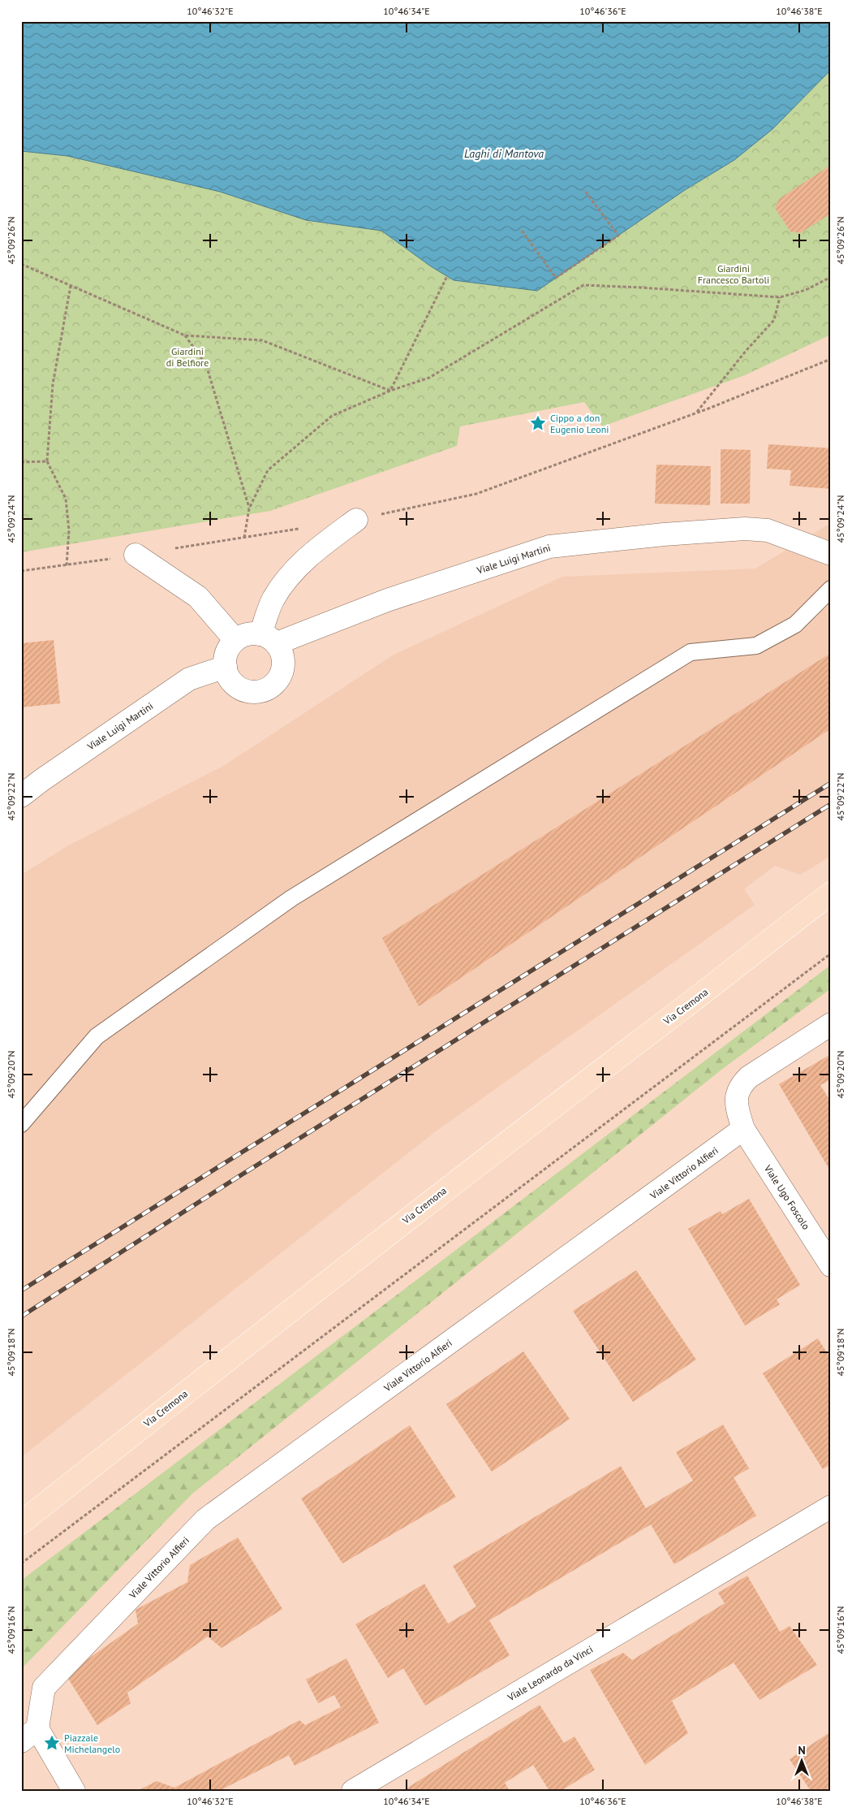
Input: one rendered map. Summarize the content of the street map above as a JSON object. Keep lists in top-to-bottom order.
{
  "streets": {
    "main road": ["Via Cremona"],
    "street": [
      "Viale Luigi Martini",
      "Viale Vittorio Alfieri",
      "Viale Ugo Foscolo",
      "Viale Leonardo da Vinci"
    ]
  },
  "crossings": [
    ["Viale Vittorio Alfieri", "Viale Ugo Foscolo"]
  ],
  "water": ["Laghi di Mantova"],
  "parks": ["Giardini Francesco Bartoli", "Giardini di Belfiore"],
  "places": {
    "place": ["Cippo a don Eugenio Leoni", "Piazzale Michelangelo"]
  },
  "north": "top",
  "coordinates": [
    "10°46'32\"E",
    "10°46'34\"E",
    "10°46'36\"E",
    "10°46'38\"E",
    "45°09'26\"N",
    "45°09'24\"N",
    "45°09'22\"N",
    "45°09'20\"N",
    "45°09'18\"N",
    "45°09'16\"N"
  ]
}
